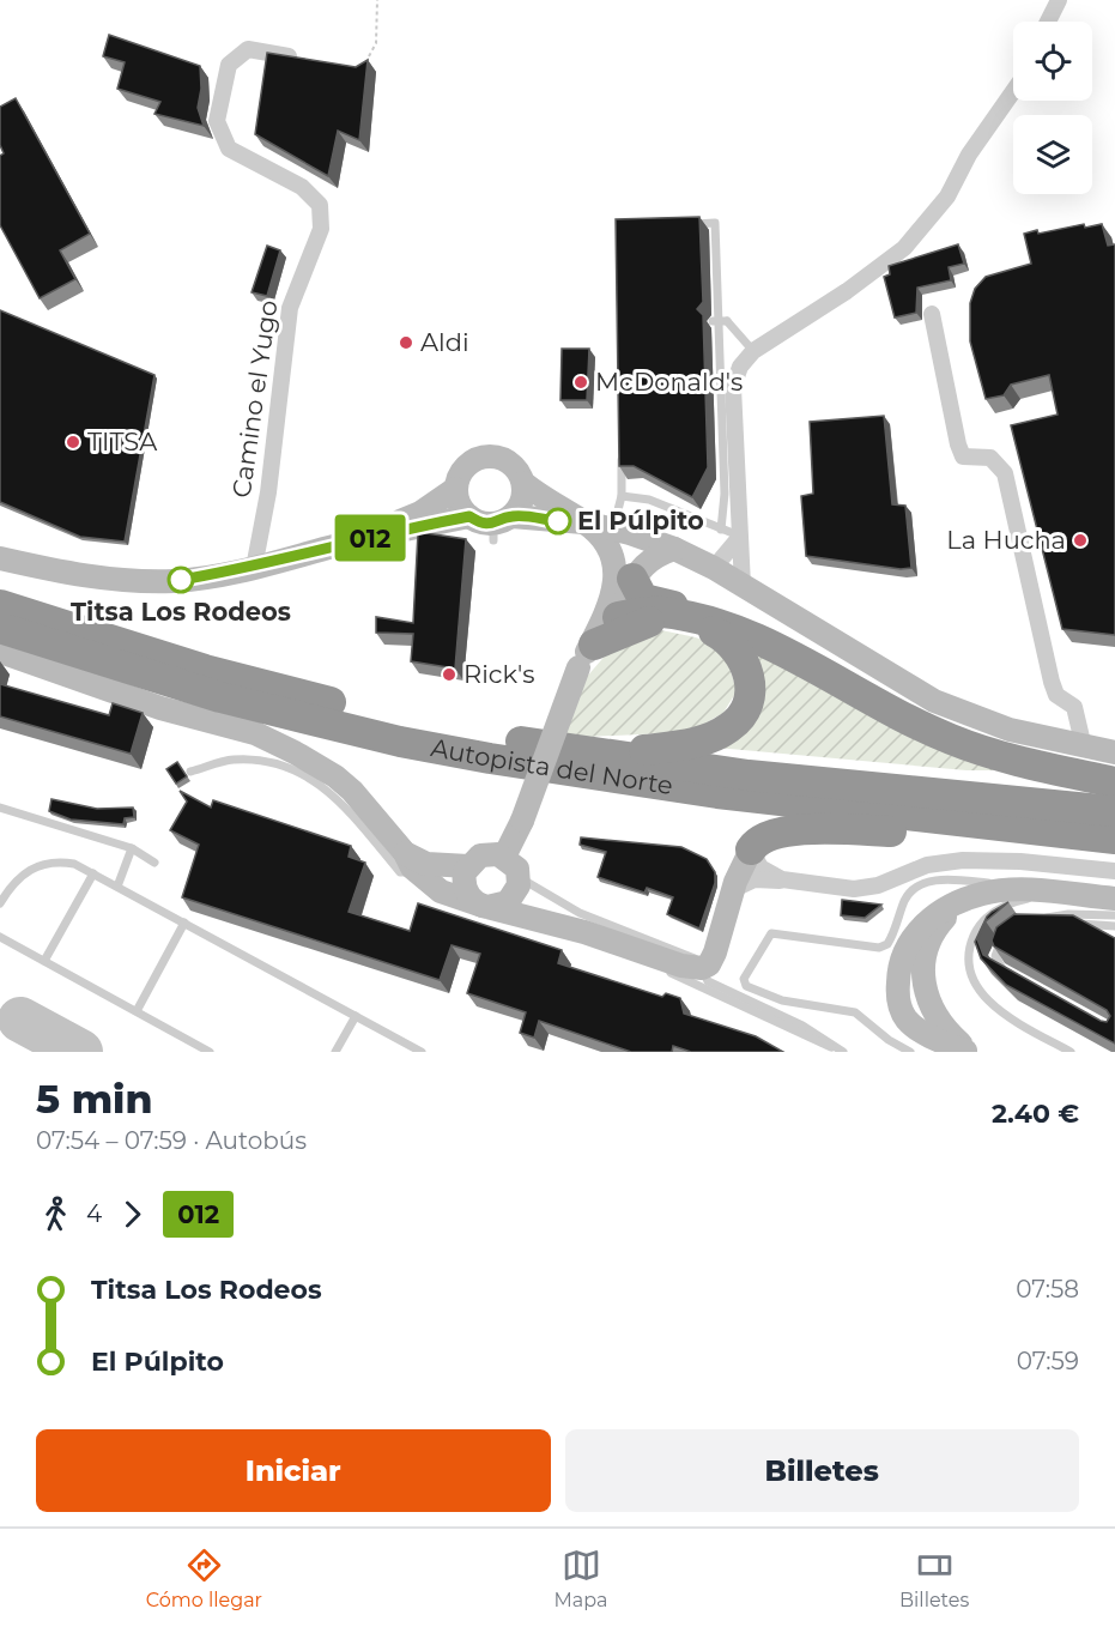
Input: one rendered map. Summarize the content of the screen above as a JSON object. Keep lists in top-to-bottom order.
{
  "streets": {
    "highway": ["Autopista del Norte"],
    "street": ["Camino el Yugo"]
  },
  "places": [
    "Aldi",
    "McDonald's",
    "TITSA",
    "El Púlpito",
    "La Hucha",
    "Titsa Los Rodeos",
    "Rick's"
  ],
  "lines": ["bus line 012"],
  "page": {
    "on_map": "012",
    "heading": ["5 min", "07:54 – 07:59 · Autobús", "2.40 €"],
    "legs": ["4", "012"],
    "list": [
      {
        "name": "Titsa Los Rodeos",
        "value": "07:58"
      },
      {
        "name": "El Púlpito",
        "value": "07:59"
      }
    ],
    "buttons": ["Iniciar", "Billetes"],
    "tabs": ["Cómo llegar", "Mapa", "Billetes"]
  }
}
